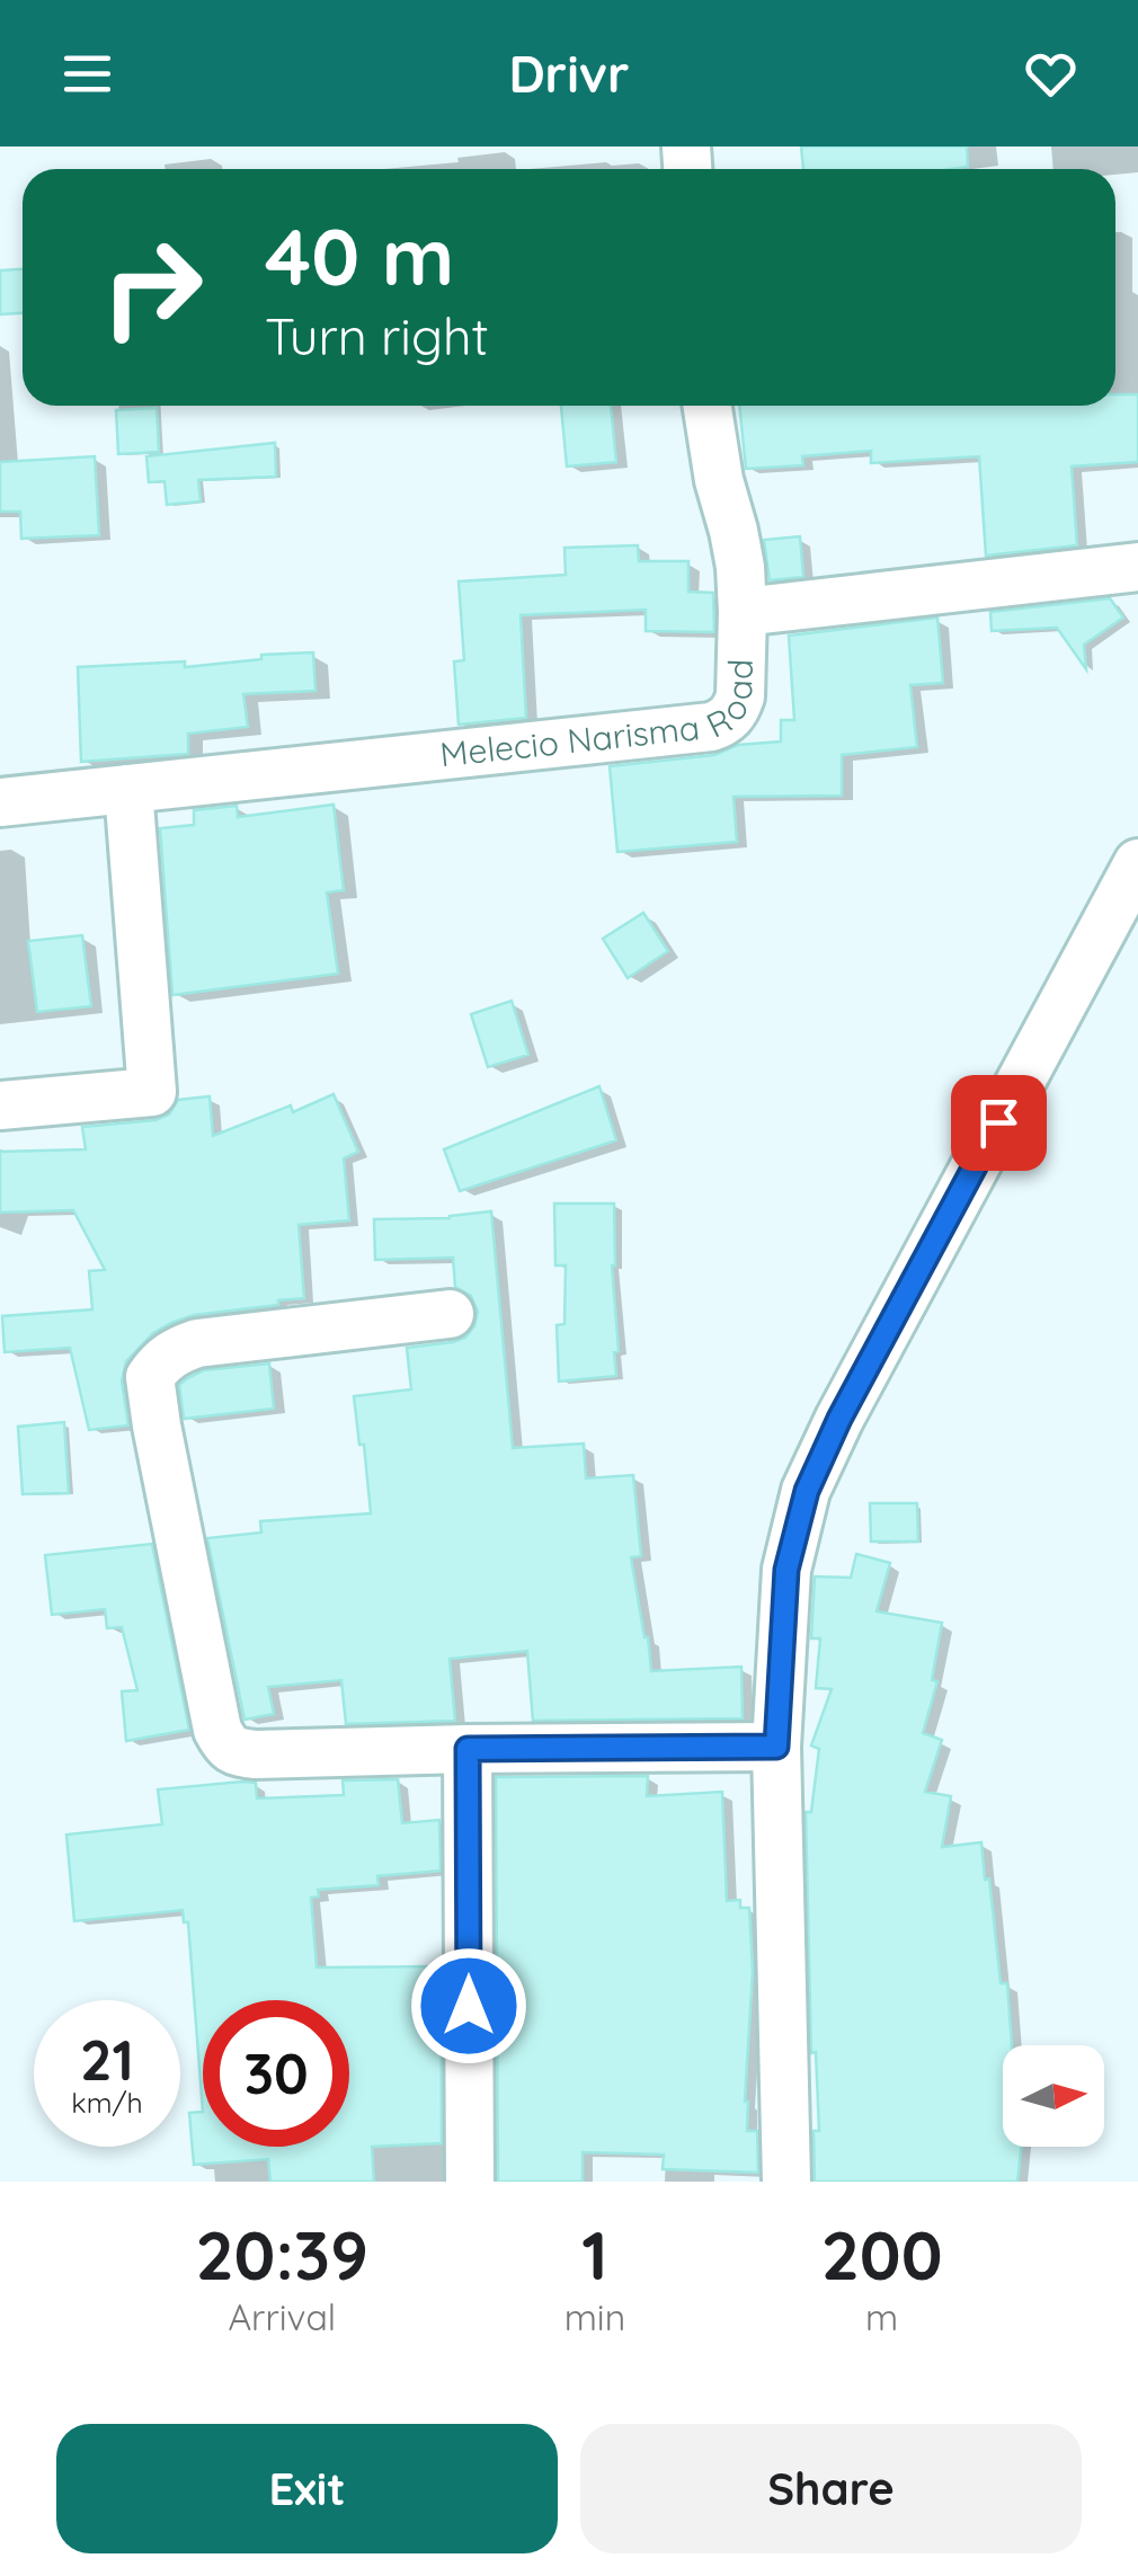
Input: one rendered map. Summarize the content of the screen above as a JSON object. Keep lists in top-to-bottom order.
{
  "streets": {
    "street": ["Melecio Narisma Road"]
  },
  "north": "right",
  "page": {
    "header": "Drivr",
    "turn": ["40 m", "Turn right"],
    "speed": "21 km/h",
    "limit": "30",
    "eta": [
      "20:39",
      "Arrival",
      "1",
      "min",
      "200",
      "m"
    ],
    "buttons": ["Exit", "Share"]
  }
}
